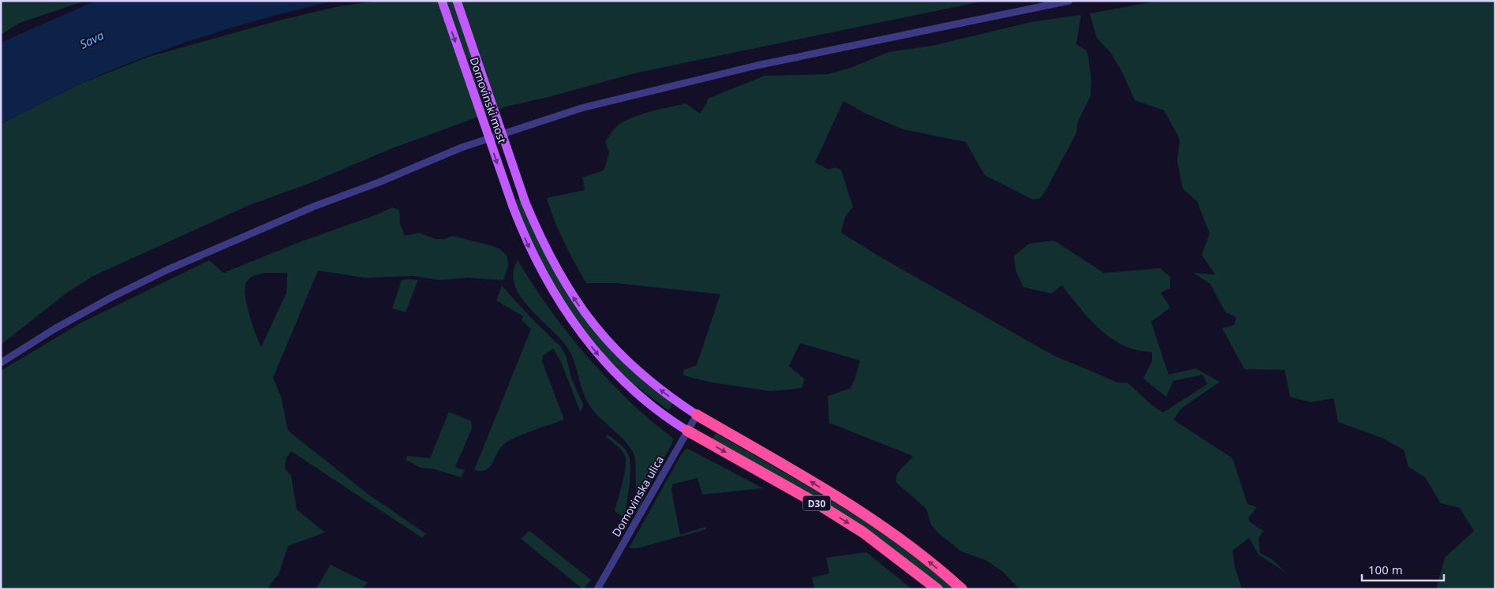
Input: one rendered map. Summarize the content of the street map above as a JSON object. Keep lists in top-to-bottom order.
{
  "streets": {
    "highway": ["D30"],
    "main road": ["Domovinski most"],
    "street": ["Domovinska ulica"]
  },
  "crossings": [
    ["Domovinski most", "Domovinska ulica"],
    ["Domovinski most", "D30"],
    ["Domovinska ulica", "D30"]
  ],
  "water": ["Sava"],
  "scale_bar": "100 m"
}
